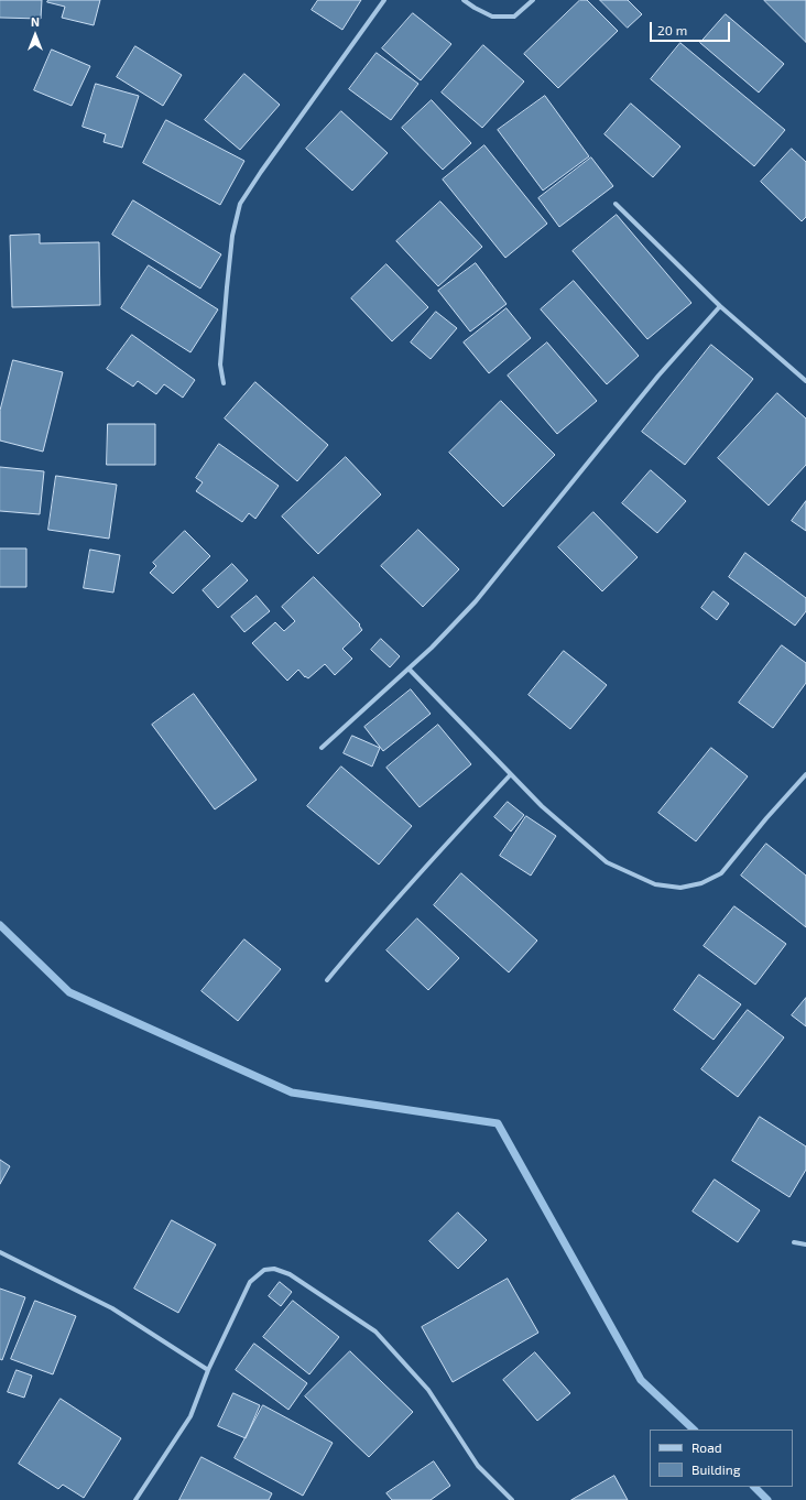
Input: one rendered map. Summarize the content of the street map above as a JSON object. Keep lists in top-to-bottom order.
{
  "legend": ["Road", "Building"],
  "scale_bar": "20 m",
  "north": "top"
}
